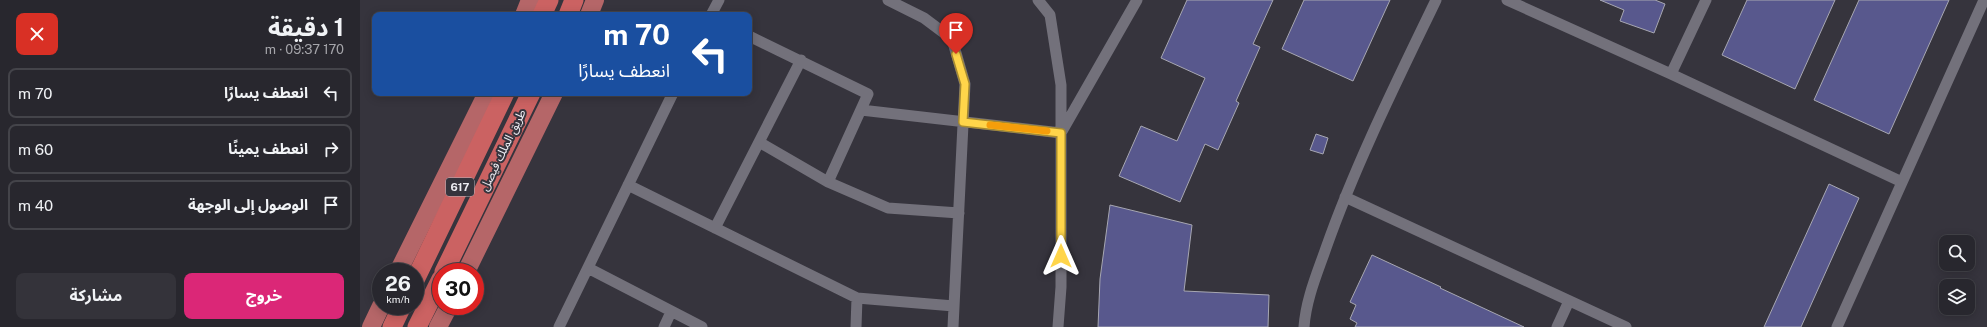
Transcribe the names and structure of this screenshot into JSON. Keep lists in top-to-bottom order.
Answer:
{
  "streets": {
    "highway": ["طريق الملك فيصل", "617"]
  },
  "page": {
    "heading": ["1 دقيقة", "170 m · 09:37"],
    "turn": ["70 m", "انعطف يسارًا"],
    "list": [
      {
        "name": "انعطف يسارًا",
        "value": "70 m"
      },
      {
        "name": "انعطف يمينًا",
        "value": "60 m"
      },
      {
        "name": "الوصول إلى الوجهة",
        "value": "40 m"
      }
    ],
    "speed": "26 km/h",
    "limit": "30",
    "buttons": ["خروج", "مشاركة"]
  }
}
